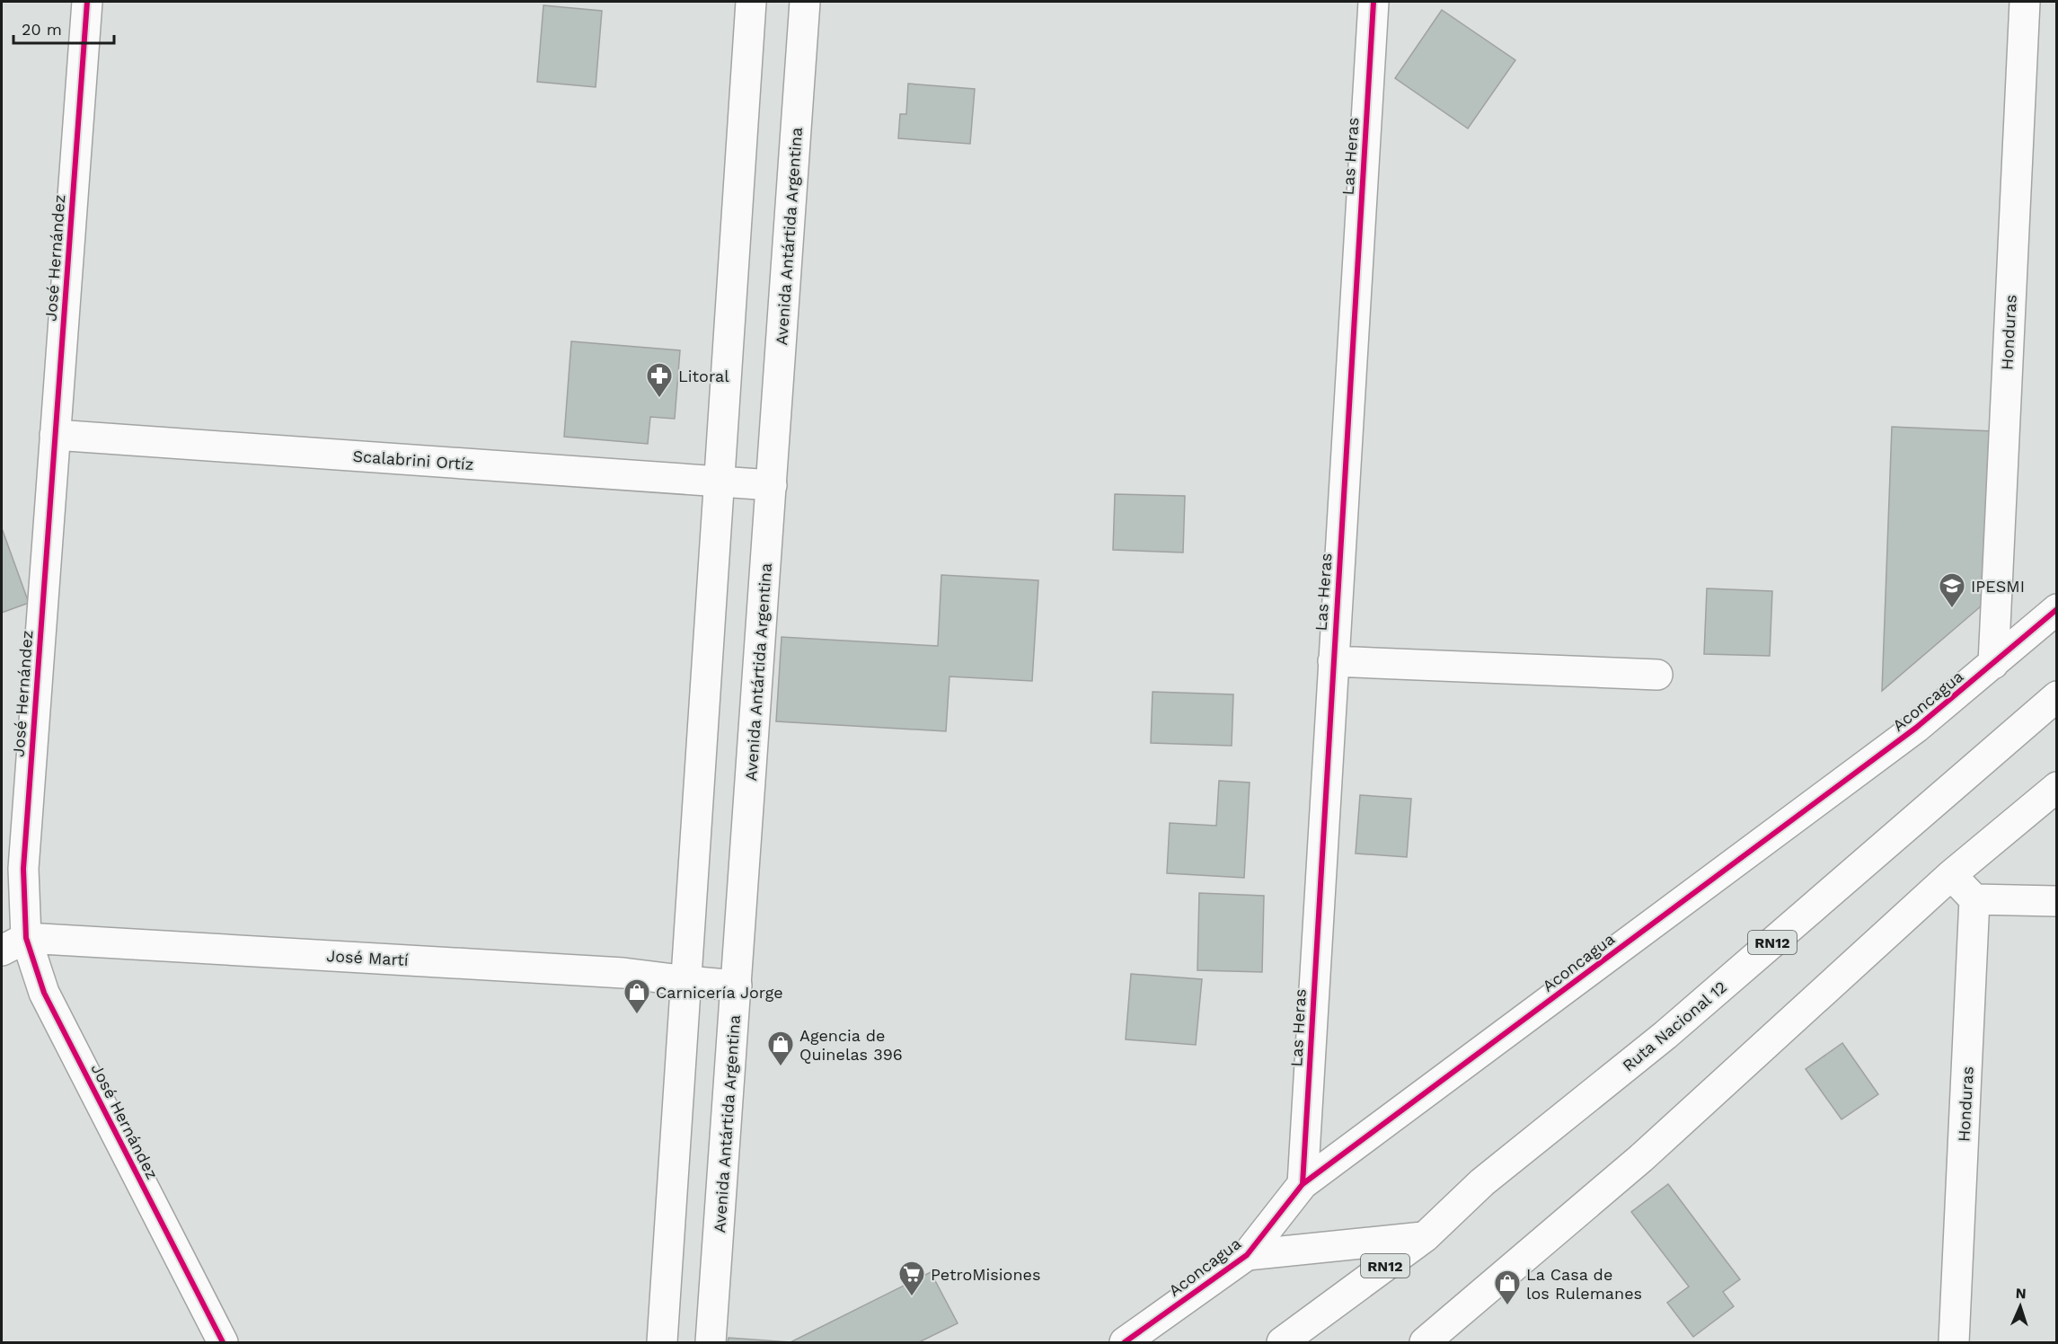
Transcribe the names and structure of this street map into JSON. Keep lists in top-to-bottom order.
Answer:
{
  "streets": {
    "main road": [
      "Las Heras",
      "Avenida Antártida Argentina",
      "José Hernández",
      "Honduras",
      "Scalabrini Ortíz",
      "Aconcagua",
      "RN12",
      "José Martí",
      "Ruta Nacional 12"
    ]
  },
  "crossings": [
    ["Las Heras", "Aconcagua"],
    ["Avenida Antártida Argentina", "Scalabrini Ortíz"],
    ["Avenida Antártida Argentina", "José Martí"],
    ["José Hernández", "Scalabrini Ortíz"],
    ["José Hernández", "José Martí"],
    ["Honduras", "Aconcagua"]
  ],
  "places": {
    "pharmacy": ["Litoral"],
    "school or university": ["IPESMI"],
    "shop": ["Carnicería Jorge", "Agencia de Quinelas 396", "La Casa de los Rulemanes"],
    "supermarket": ["PetroMisiones"]
  },
  "scale_bar": "20 m",
  "north": "top"
}
